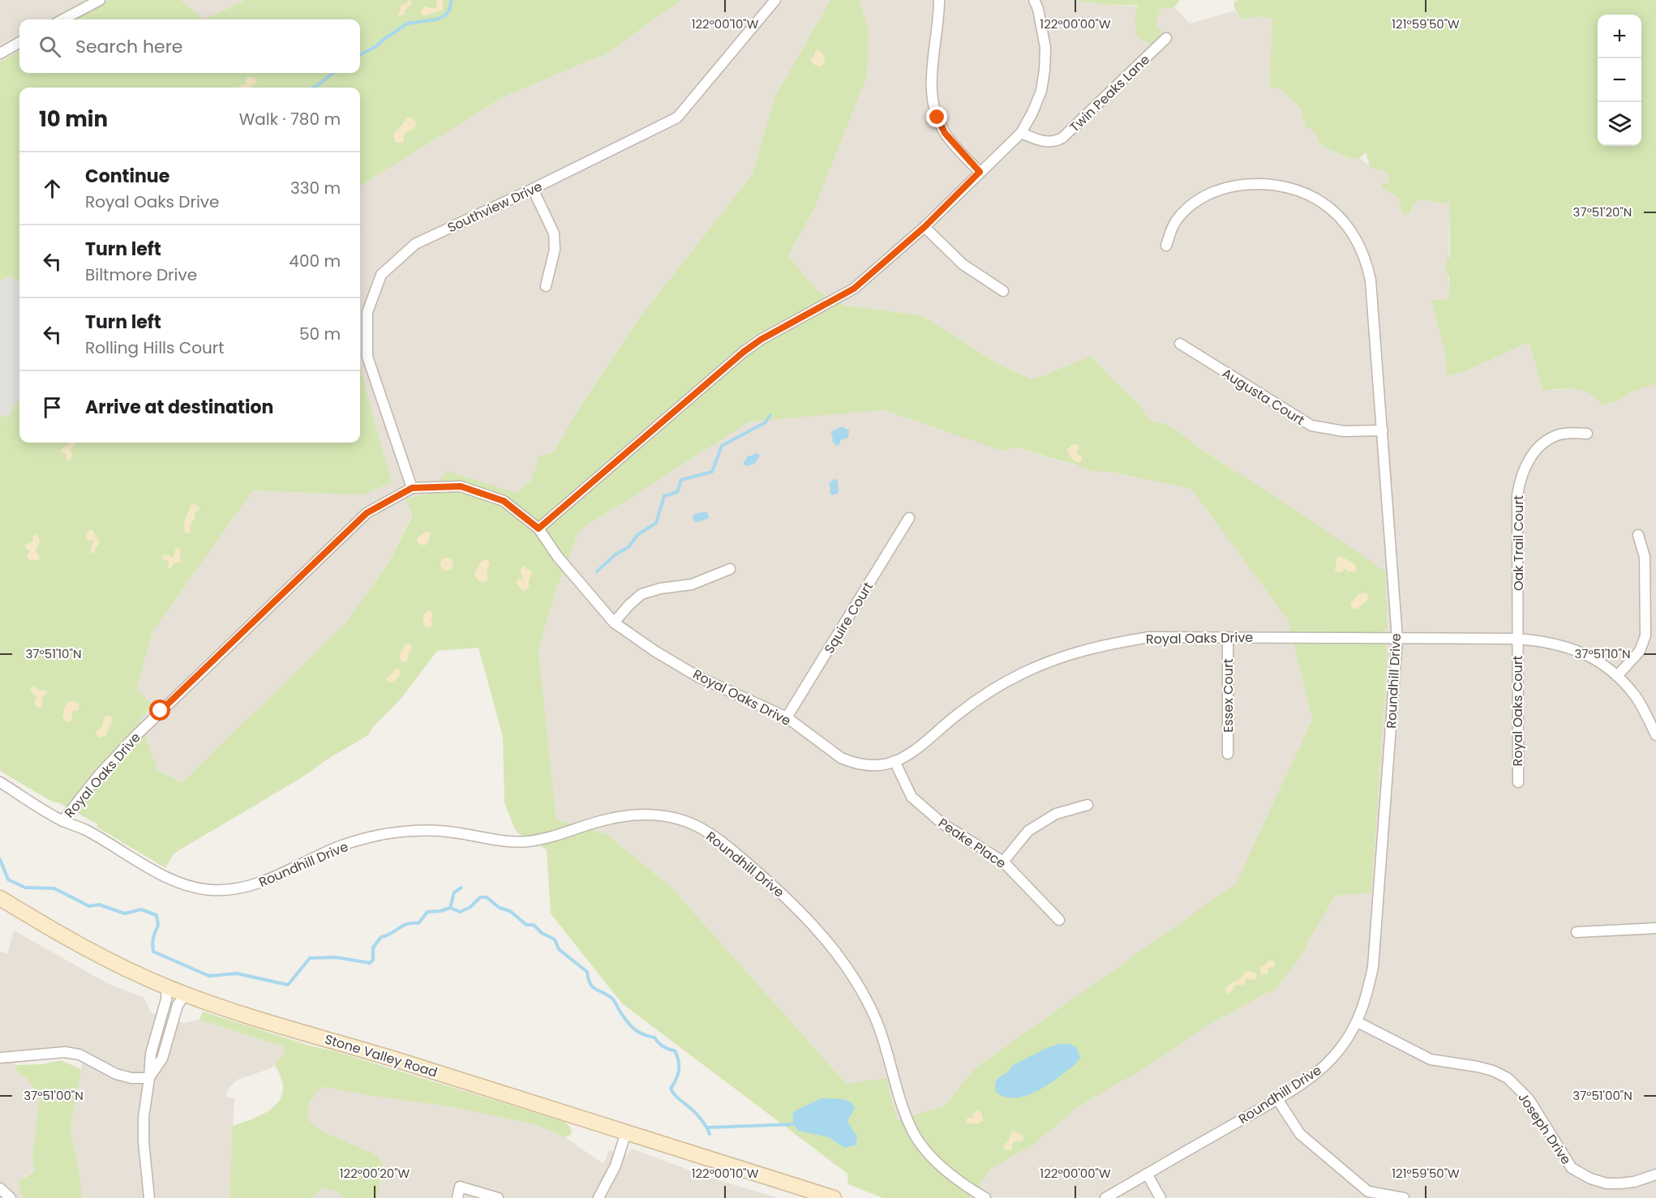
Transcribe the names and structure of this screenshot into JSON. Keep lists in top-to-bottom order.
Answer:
{
  "streets": {
    "street": [
      "Twin Peaks Lane",
      "Southview Drive",
      "Augusta Court",
      "Oak Trail Court",
      "Squire Court",
      "Royal Oaks Drive",
      "Roundhill Drive",
      "Essex Court",
      "Royal Oaks Court",
      "Peake Place",
      "Stone Valley Road",
      "Joseph Drive"
    ]
  },
  "crossings": [
    ["Southview Drive", "Royal Oaks Drive"],
    ["Augusta Court", "Roundhill Drive"],
    ["Oak Trail Court", "Royal Oaks Drive"],
    ["Oak Trail Court", "Royal Oaks Court"],
    ["Squire Court", "Royal Oaks Drive"],
    ["Royal Oaks Drive", "Roundhill Drive"],
    ["Royal Oaks Drive", "Essex Court"],
    ["Royal Oaks Drive", "Royal Oaks Court"],
    ["Royal Oaks Drive", "Peake Place"],
    ["Roundhill Drive", "Joseph Drive"]
  ],
  "page": {
    "map_buttons": ["+", "−"],
    "search": "Search here",
    "heading": ["10 min", "Walk · 780 m"],
    "list": [
      ["Continue", "Royal Oaks Drive", "330 m"],
      ["Turn left", "Biltmore Drive", "400 m"],
      ["Turn left", "Rolling Hills Court", "50 m"],
      "Arrive at destination"
    ]
  },
  "coordinates": [
    "122°00'10\"W",
    "122°00'00\"W",
    "121°59'50\"W",
    "37°51'20\"N",
    "37°51'10\"N",
    "37°51'00\"N",
    "122°00'20\"W"
  ]
}
